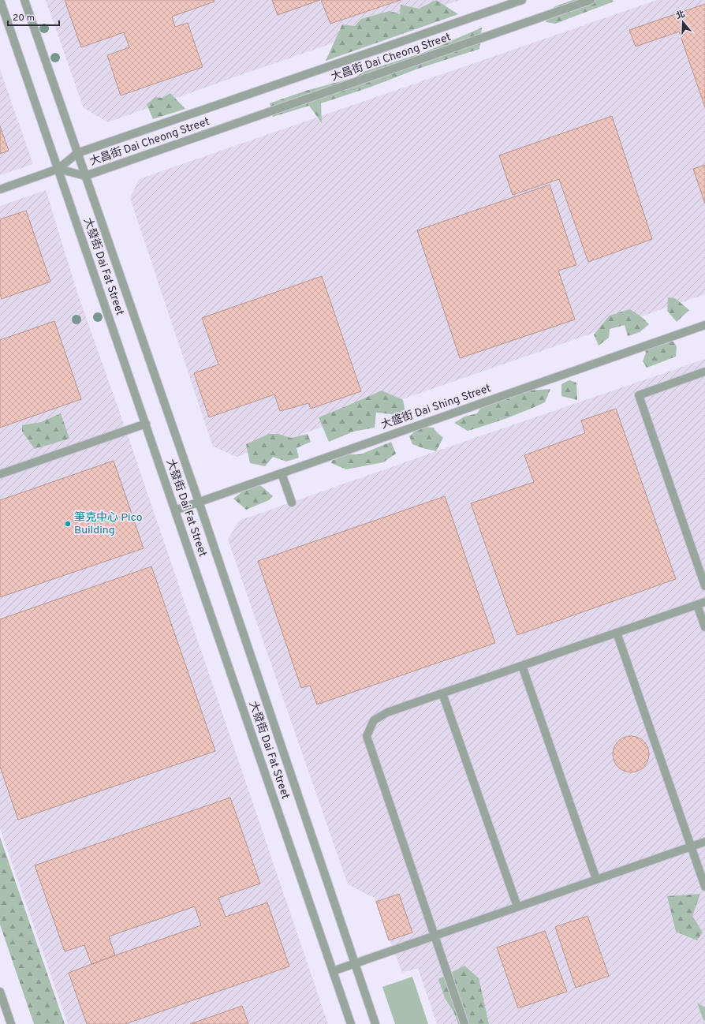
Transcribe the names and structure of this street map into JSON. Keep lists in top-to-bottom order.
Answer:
{
  "streets": {
    "street": ["大昌街 Dai Cheong Street", "大發街 Dai Fat Street", "大盛街 Dai Shing Street"]
  },
  "crossings": [
    ["大昌街 Dai Cheong Street", "大發街 Dai Fat Street"],
    ["大發街 Dai Fat Street", "大盛街 Dai Shing Street"]
  ],
  "places": ["筆克中心 Pico Building"],
  "scale_bar": "20 m",
  "north": "top"
}
